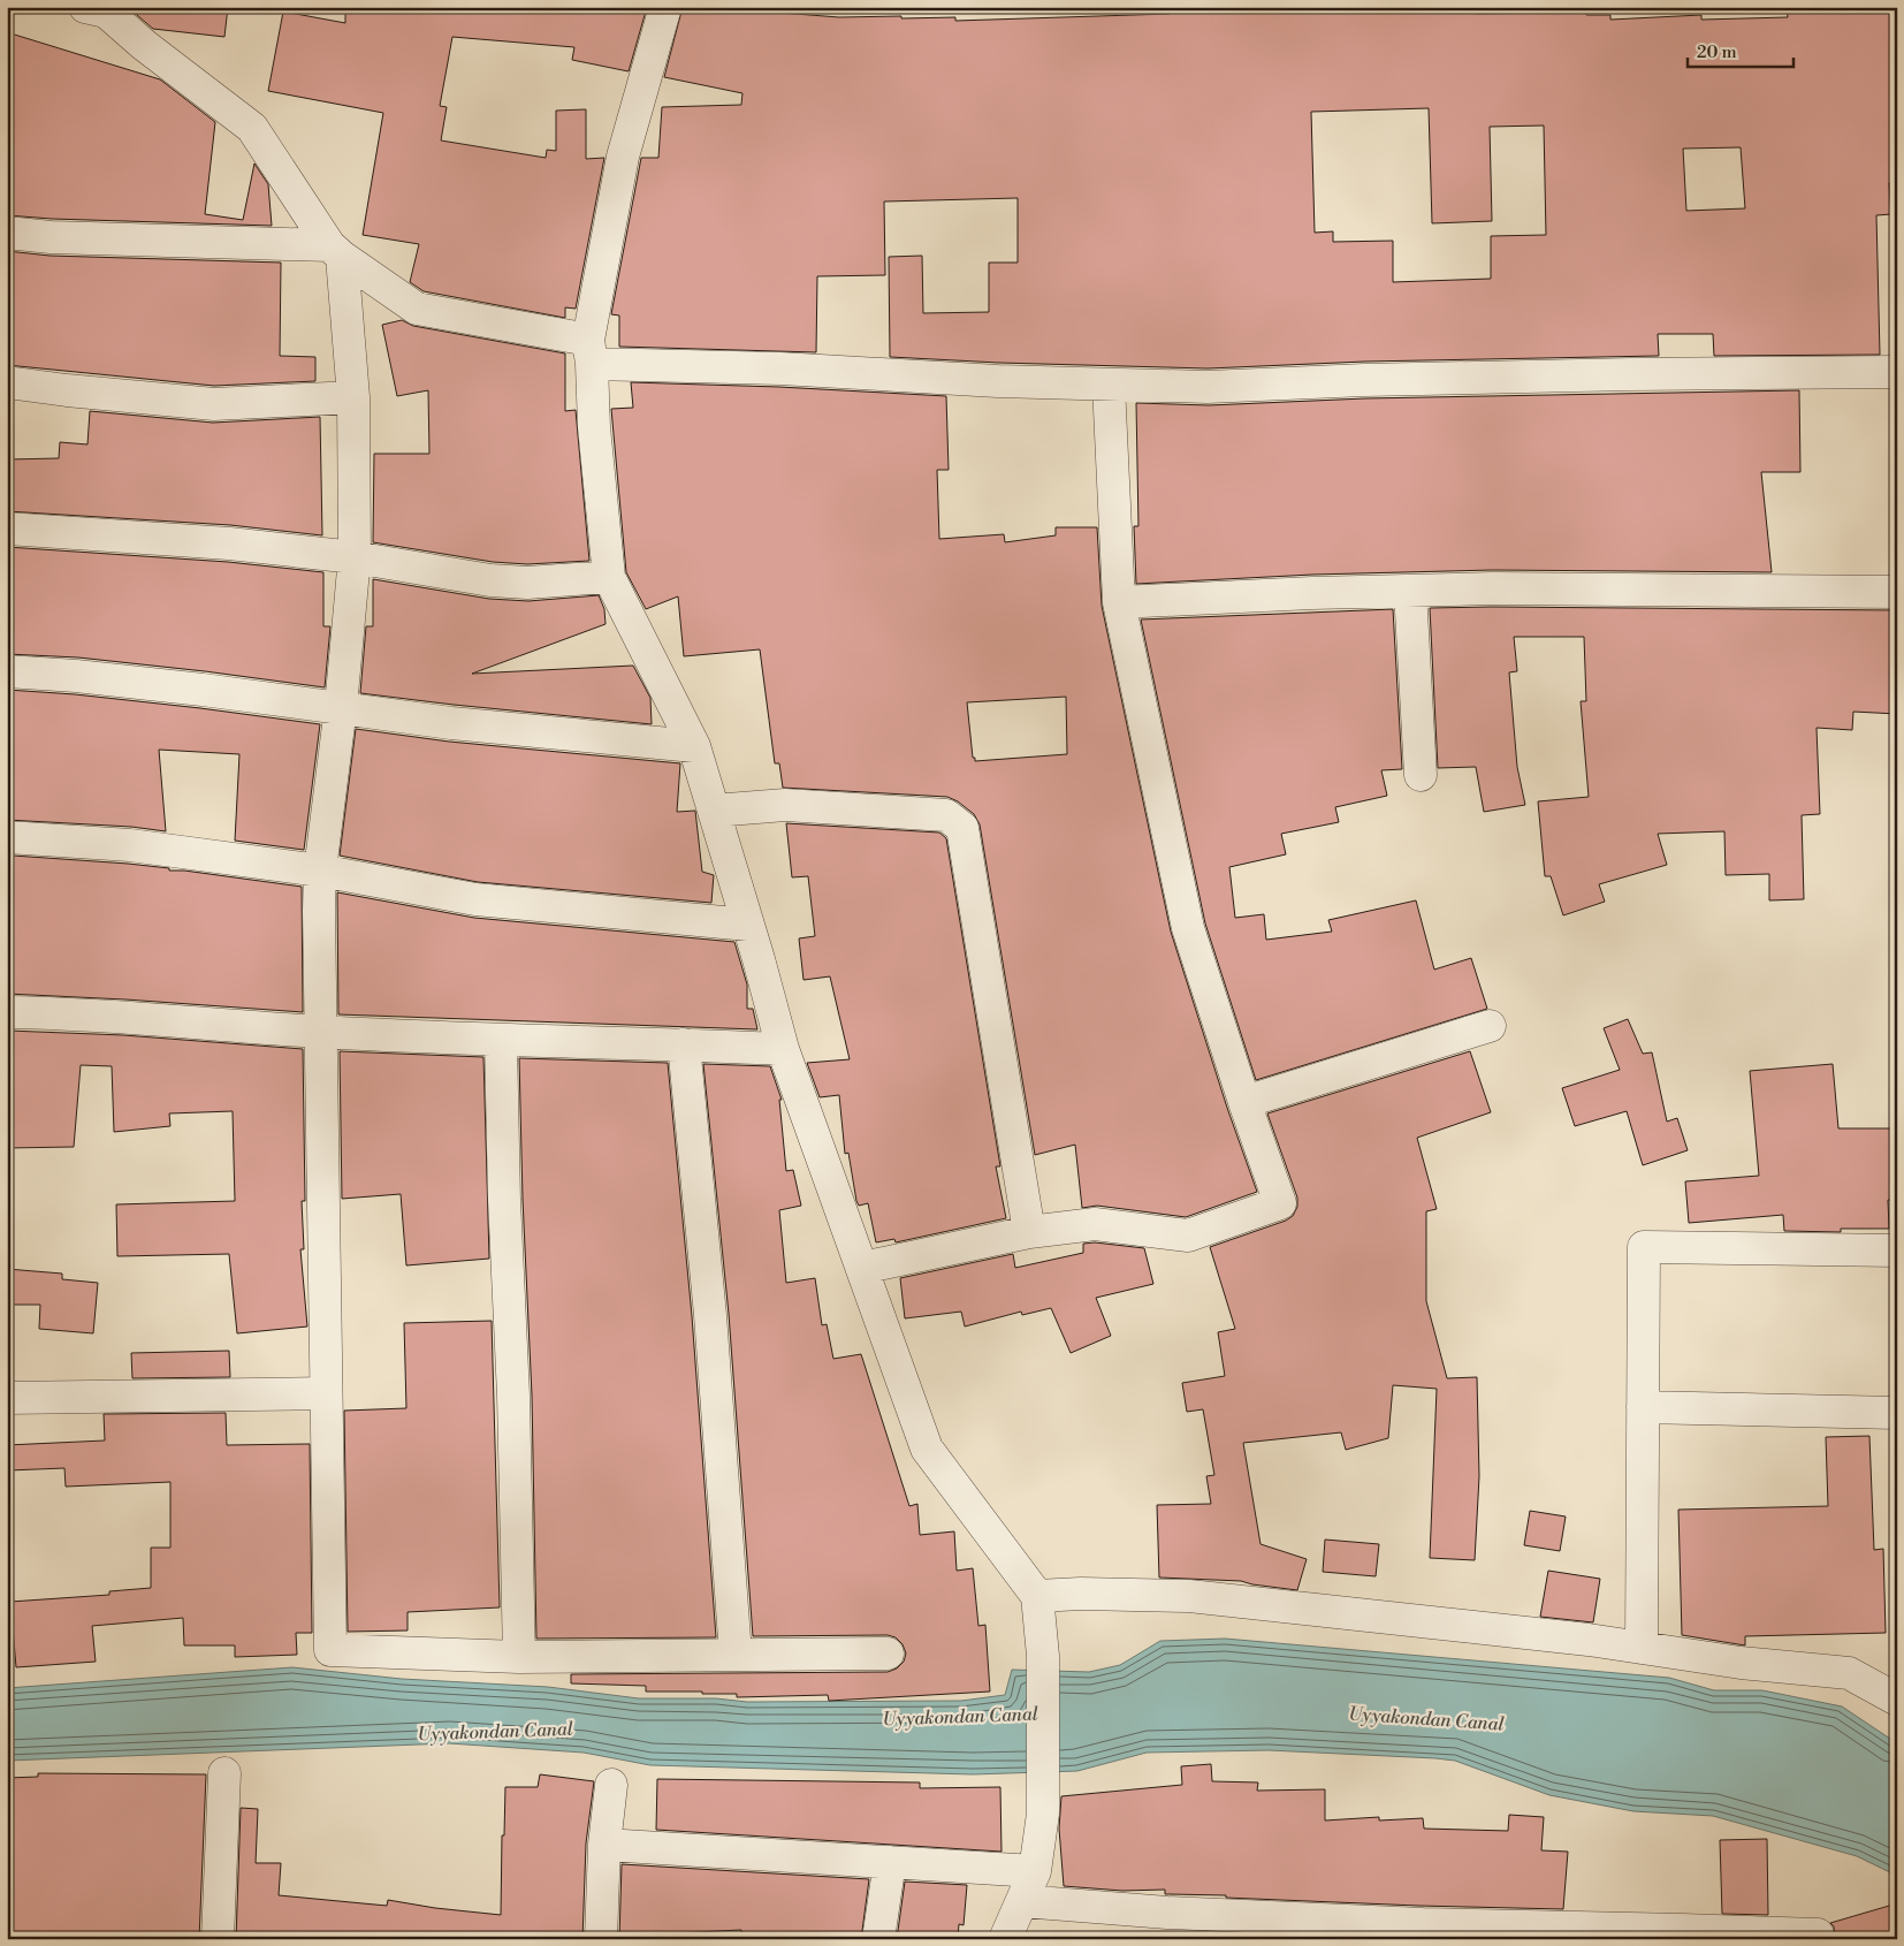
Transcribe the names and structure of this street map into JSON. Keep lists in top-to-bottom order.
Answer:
{
  "water": ["Uyyakondan Canal"],
  "scale_bar": "20 m"
}
